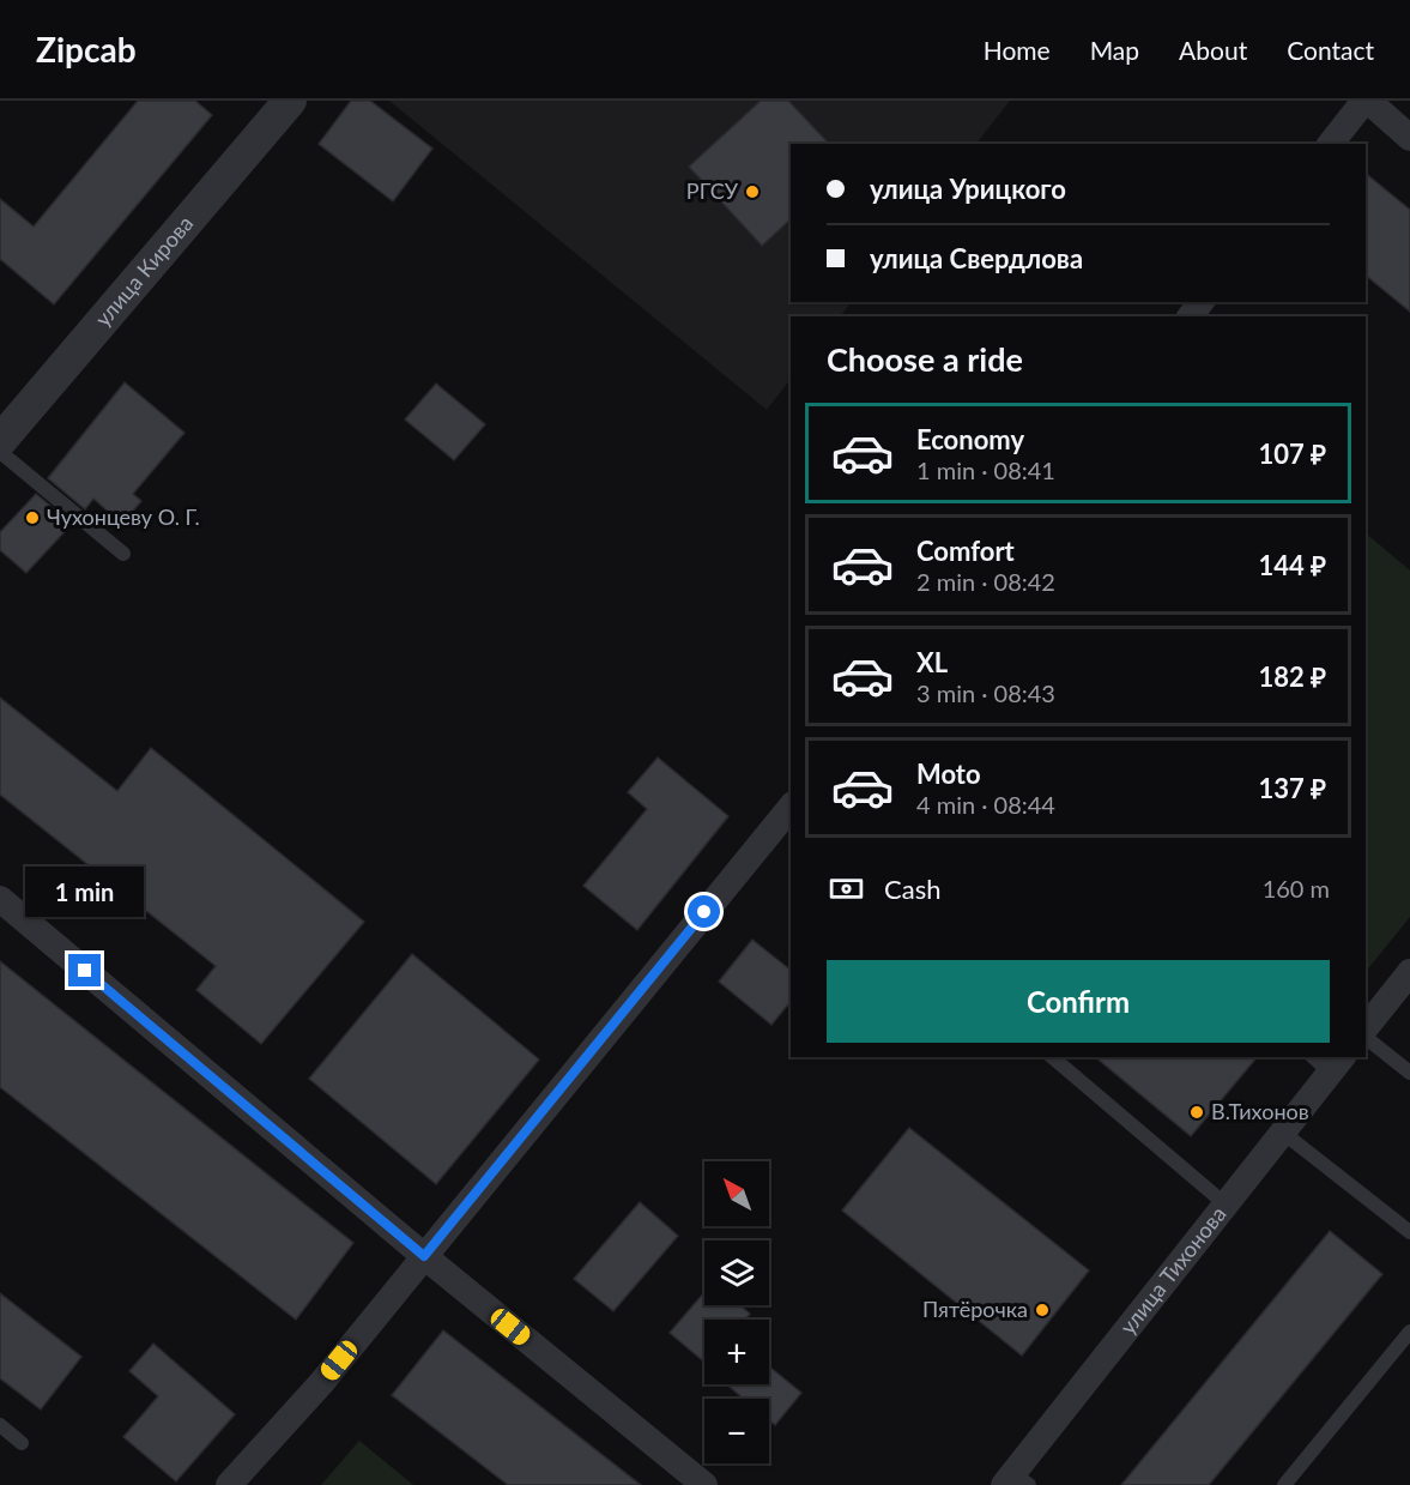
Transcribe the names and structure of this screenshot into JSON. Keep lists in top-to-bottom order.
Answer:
{
  "streets": {
    "street": ["улица Кирова", "улица Тихонова"]
  },
  "places": [
    "РГСУ",
    "Чухонцеву О. Г.",
    "В.Тихонов",
    "Пятёрочка"
  ],
  "north": "top left",
  "page": {
    "header": "Zipcab",
    "nav": [
      "Home",
      "Map",
      "About",
      "Contact"
    ],
    "banner": ["улица Урицкого", "улица Свердлова"],
    "heading": "Choose a ride",
    "list": [
      {
        "name": "Economy",
        "note": "1 min · 08:41",
        "value": "107 ₽"
      },
      {
        "name": "Comfort",
        "note": "2 min · 08:42",
        "value": "144 ₽"
      },
      {
        "name": "XL",
        "note": "3 min · 08:43",
        "value": "182 ₽"
      },
      {
        "name": "Moto",
        "note": "4 min · 08:44",
        "value": "137 ₽"
      }
    ],
    "pay": ["Cash", "160 m"],
    "bubble": "1 min",
    "buttons": "Confirm",
    "map_buttons": ["+", "−"]
  }
}
